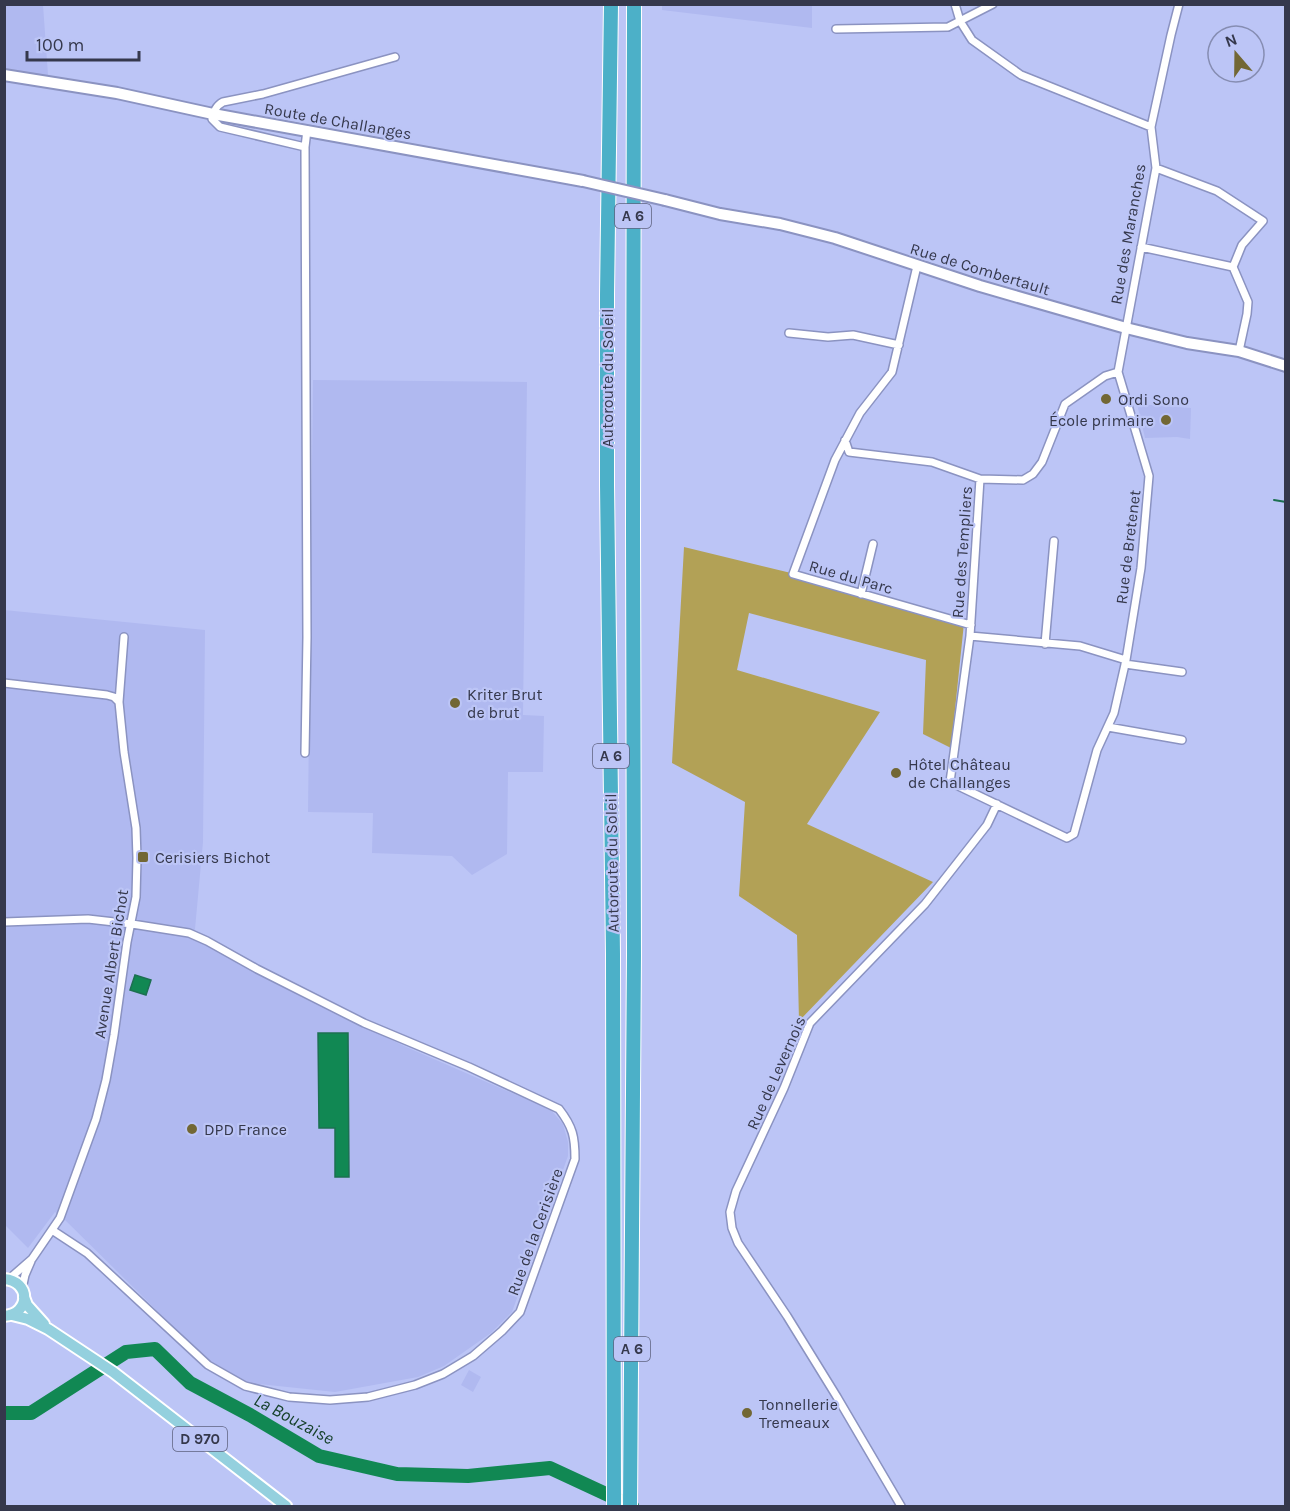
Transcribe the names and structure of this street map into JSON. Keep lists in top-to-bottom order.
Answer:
{
  "streets": {
    "highway": ["A 6", "Autoroute du Soleil"],
    "main road": ["D 970"],
    "street": [
      "Route de Challanges",
      "Rue des Maranches",
      "Rue de Combertault",
      "Rue de Bretenet",
      "Rue des Templiers",
      "Rue du Parc",
      "Avenue Albert Bichot",
      "Rue de Levernois",
      "Rue de la Cerisière"
    ]
  },
  "crossings": [
    ["Route de Challanges", "Rue de Combertault"],
    ["Rue des Maranches", "Rue de Combertault"],
    ["Rue des Maranches", "Rue de Bretenet"],
    ["Rue des Maranches", "Rue des Templiers"],
    ["Rue de Bretenet", "Rue des Templiers"],
    ["Rue de Bretenet", "Rue de Levernois"],
    ["Rue des Templiers", "Rue du Parc"],
    ["Rue des Templiers", "Rue de Levernois"],
    ["Avenue Albert Bichot", "Rue de la Cerisière"]
  ],
  "water": ["La Bouzaise"],
  "places": {
    "other": [
      "Ordi Sono",
      "École primaire",
      "Kriter Brut de brut",
      "Hôtel Château de Challanges",
      "DPD France",
      "Tonnellerie Tremeaux"
    ],
    "transit": ["Cerisiers Bichot"]
  },
  "scale_bar": "100 m",
  "north": "top"
}
